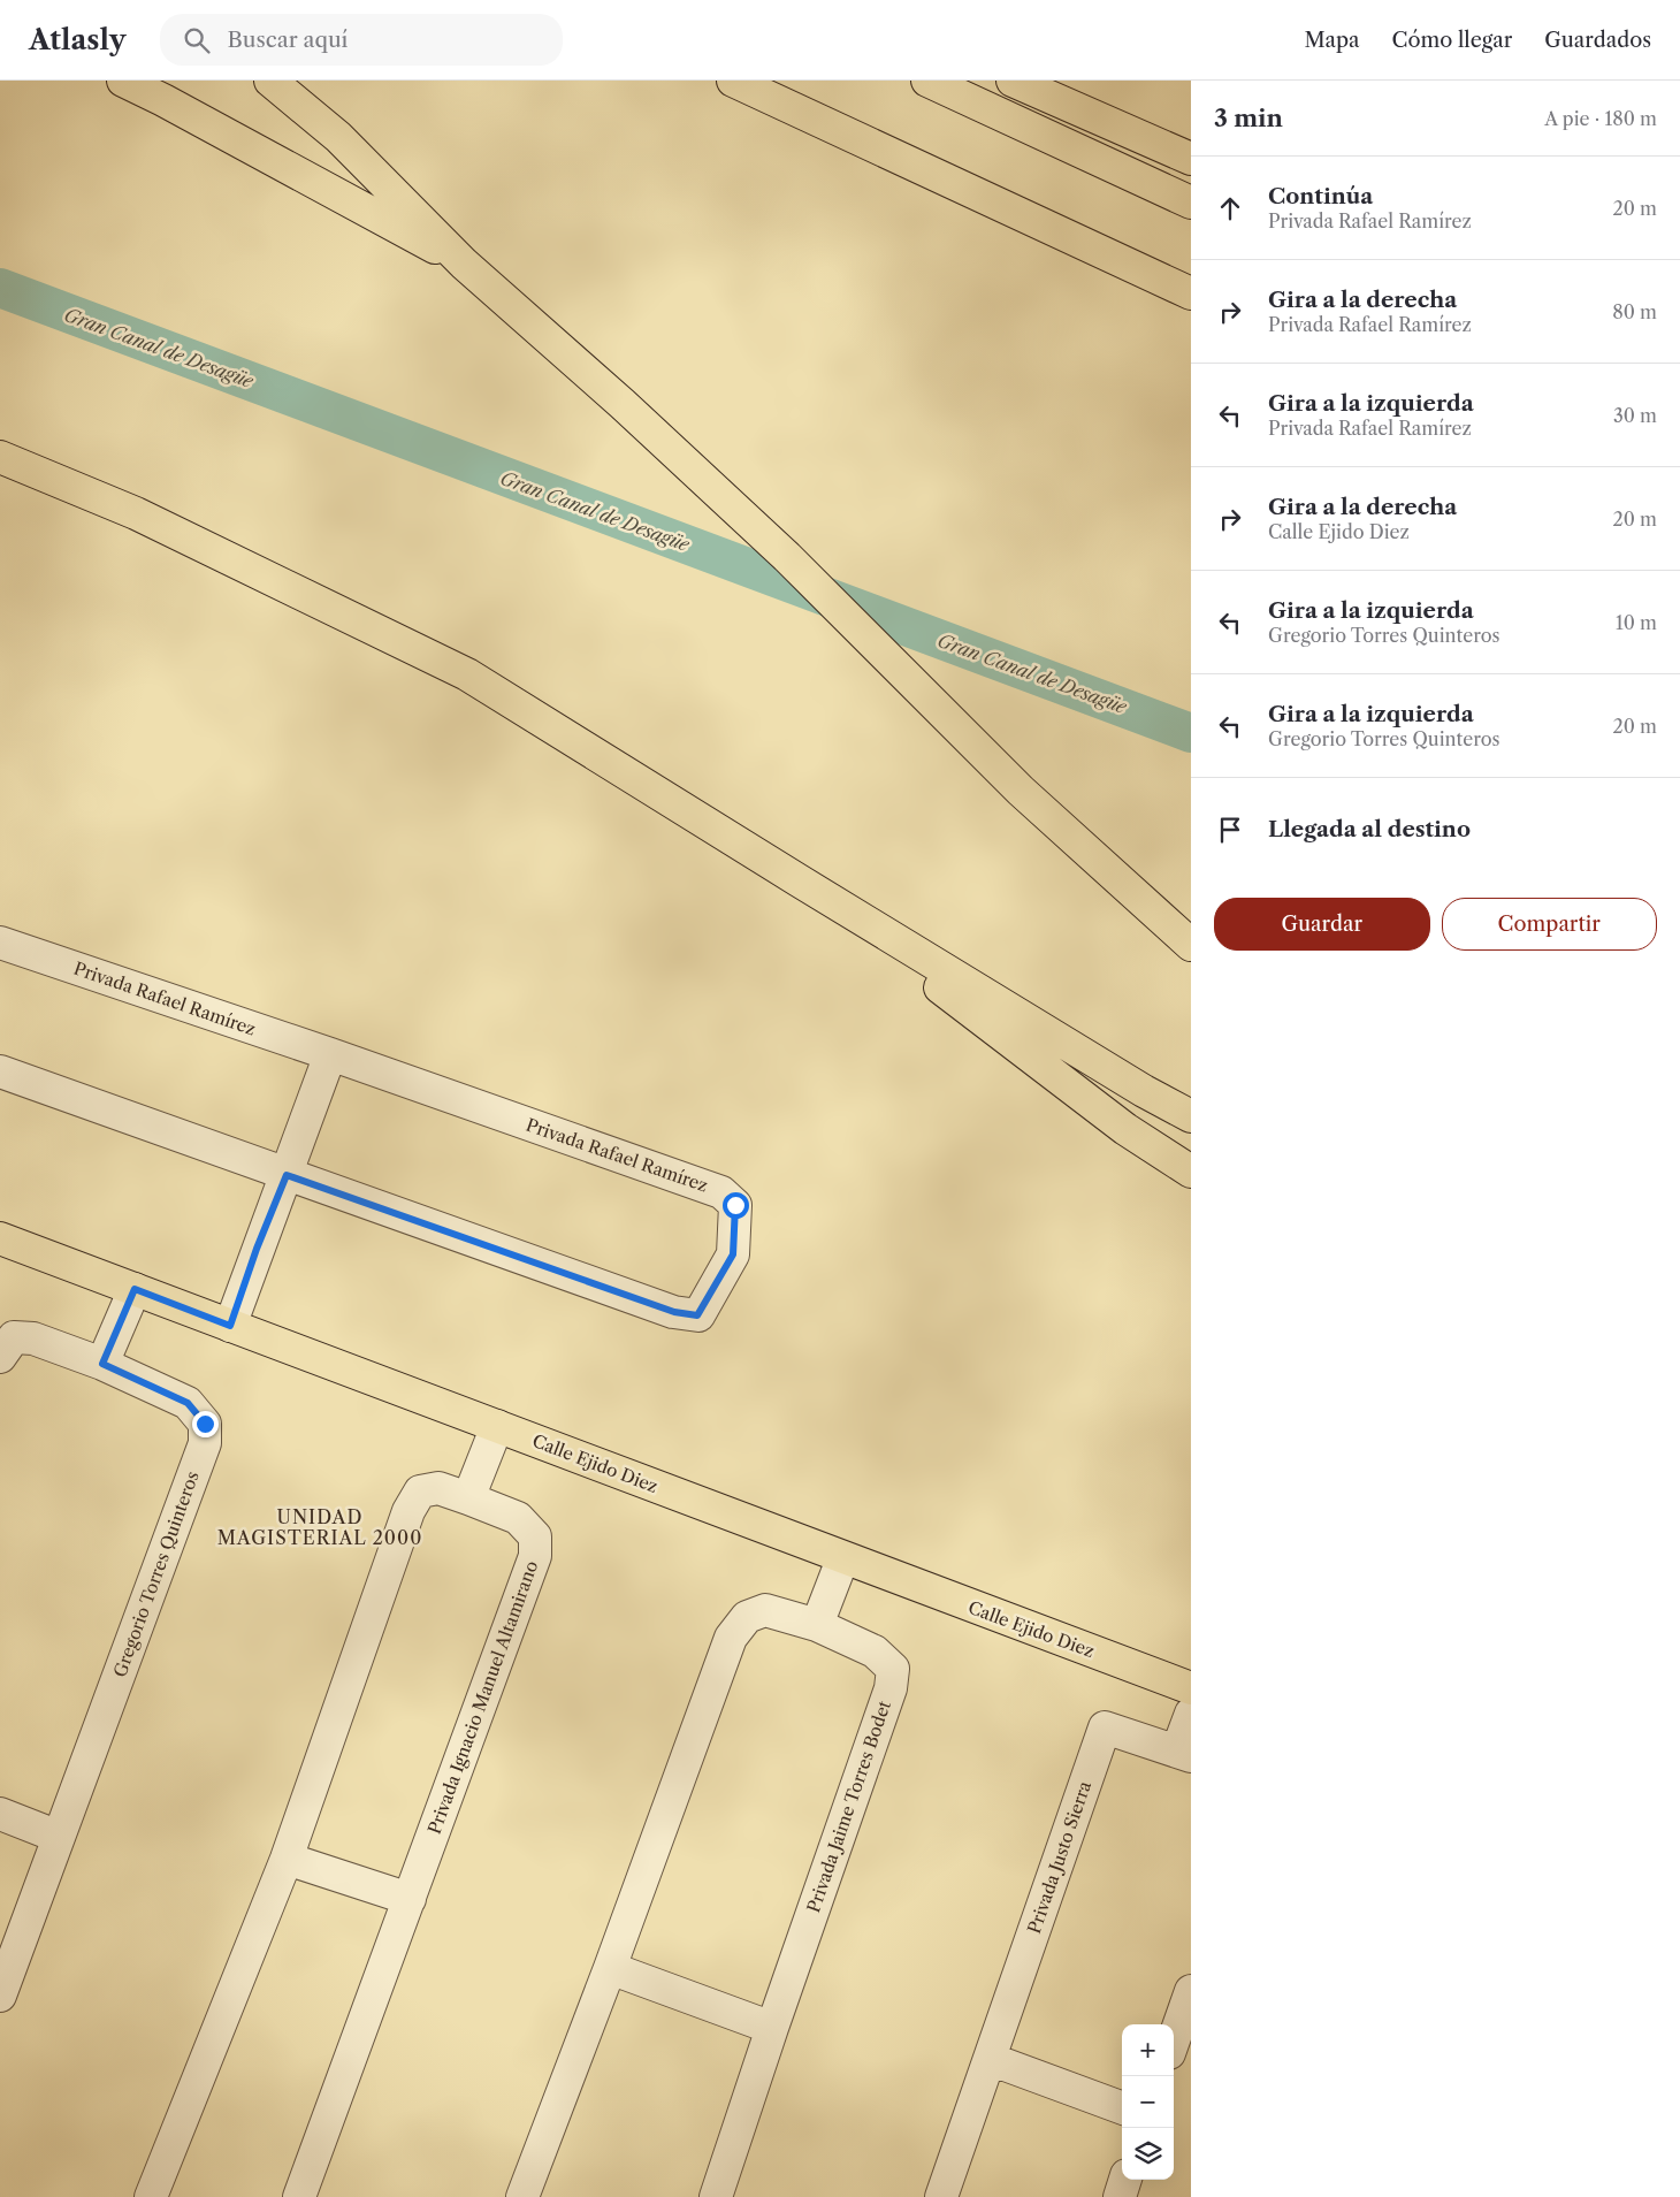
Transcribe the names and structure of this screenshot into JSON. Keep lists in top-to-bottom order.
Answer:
{
  "streets": {
    "main road": ["Calle Ejido Diez"],
    "street": [
      "Privada Rafael Ramírez",
      "Gregorio Torres Quinteros",
      "Privada Ignacio Manuel Altamirano",
      "Privada Jaime Torres Bodet",
      "Privada Justo Sierra"
    ]
  },
  "districts": ["UNIDAD MAGISTERIAL 2000"],
  "water": ["Gran Canal de Desagüe"],
  "page": {
    "header": "Atlasly",
    "search": "Buscar aquí",
    "nav": ["Mapa", "Cómo llegar", "Guardados"],
    "heading": ["3 min", "A pie · 180 m"],
    "list": [
      ["Continúa", "Privada Rafael Ramírez", "20 m"],
      ["Gira a la derecha", "Privada Rafael Ramírez", "80 m"],
      ["Gira a la izquierda", "Privada Rafael Ramírez", "30 m"],
      ["Gira a la derecha", "Calle Ejido Diez", "20 m"],
      ["Gira a la izquierda", "Gregorio Torres Quinteros", "10 m"],
      ["Gira a la izquierda", "Gregorio Torres Quinteros", "20 m"],
      "Llegada al destino"
    ],
    "buttons": ["Guardar", "Compartir"],
    "map_buttons": ["+", "−"]
  }
}
